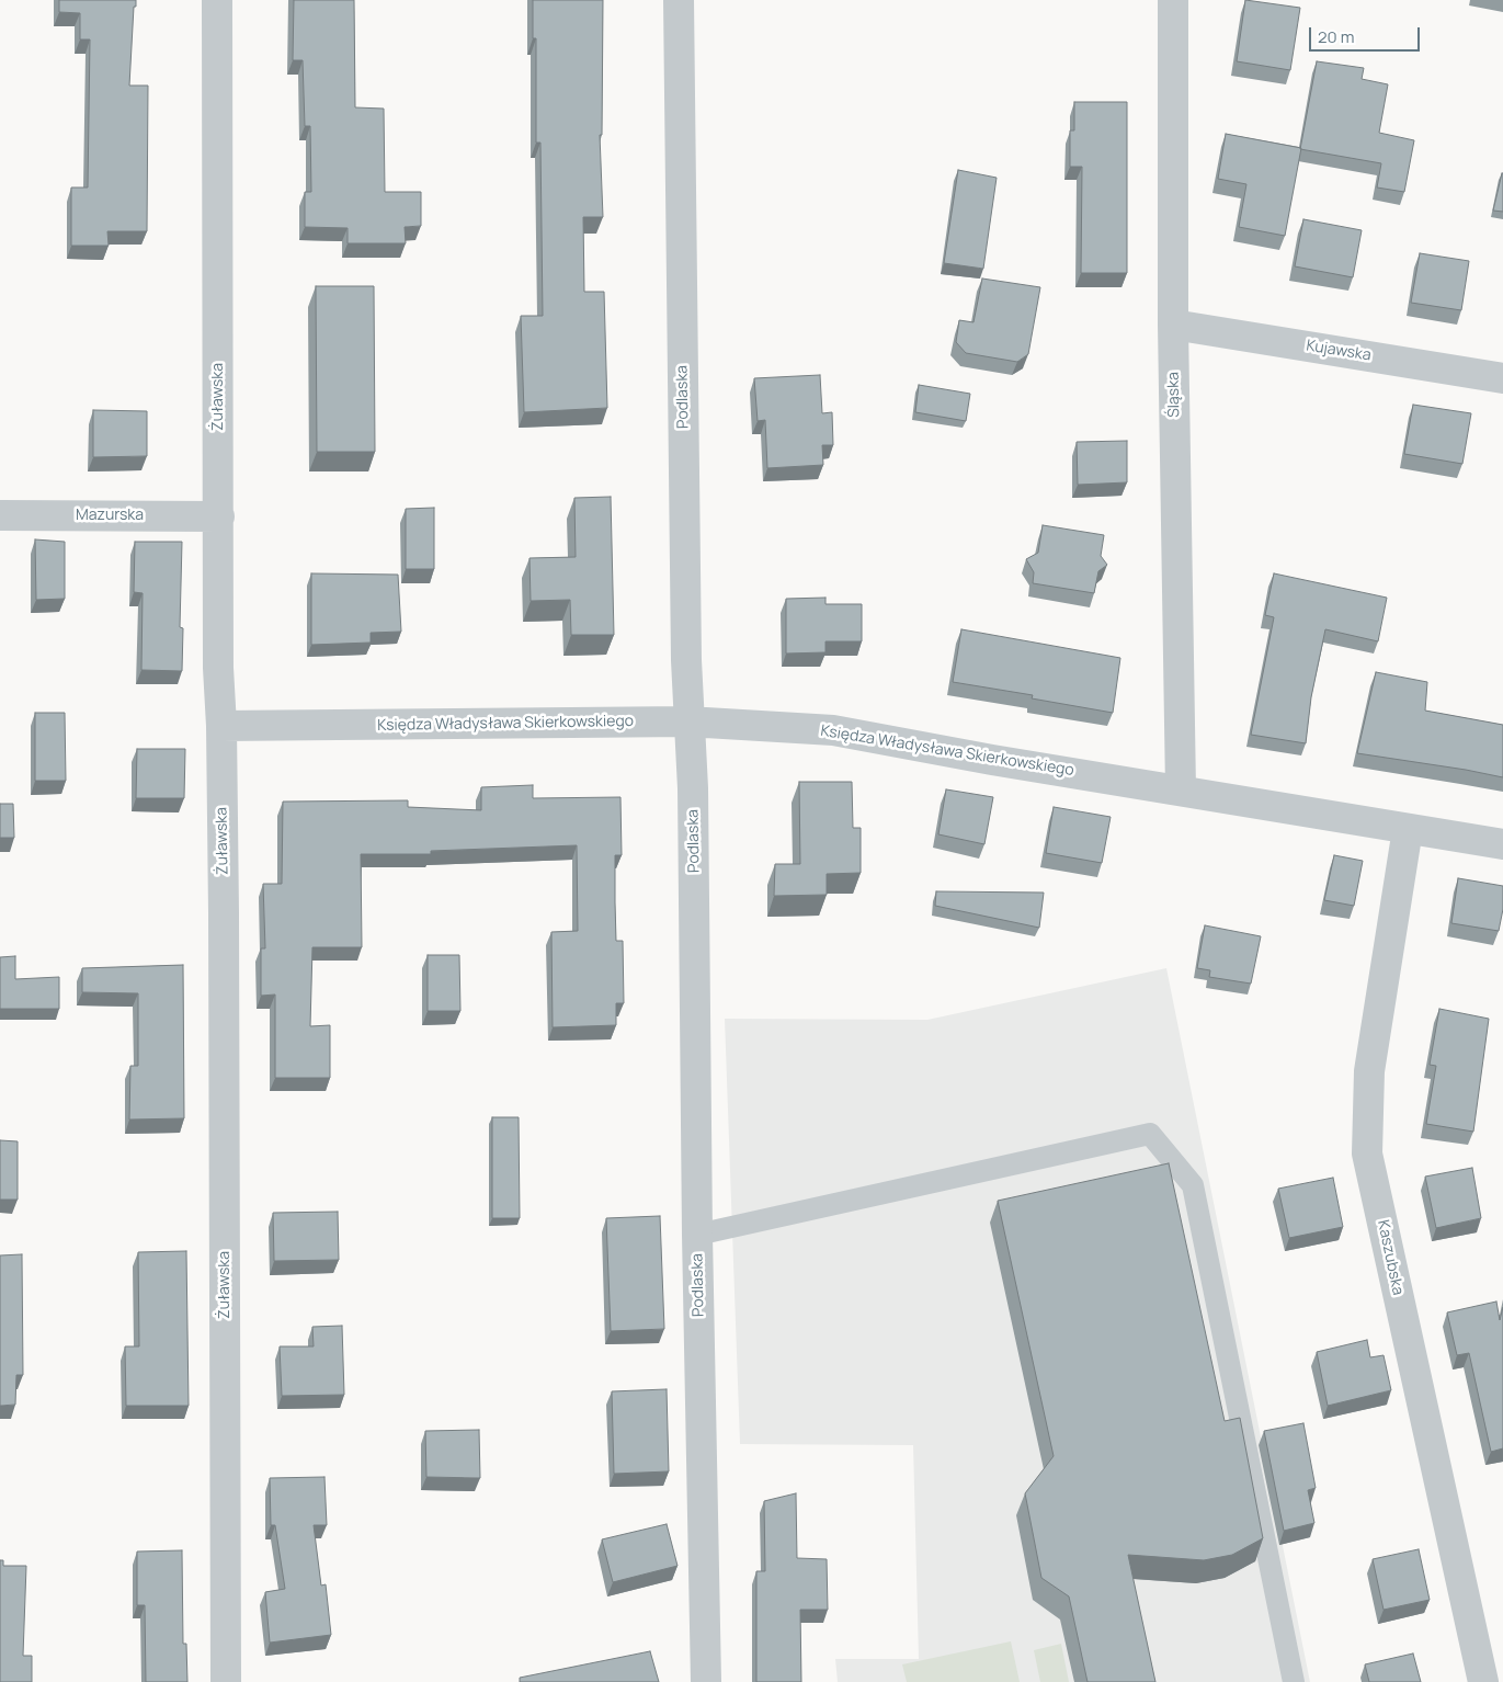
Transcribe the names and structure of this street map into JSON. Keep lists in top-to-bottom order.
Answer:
{
  "streets": {
    "street": [
      "Kujawska",
      "Śląska",
      "Żuławska",
      "Podlaska",
      "Mazurska",
      "Księdza Władysława Skierkowskiego",
      "Kaszubska"
    ]
  },
  "crossings": [
    ["Kujawska", "Śląska"],
    ["Śląska", "Księdza Władysława Skierkowskiego"],
    ["Żuławska", "Mazurska"],
    ["Żuławska", "Księdza Władysława Skierkowskiego"],
    ["Podlaska", "Księdza Władysława Skierkowskiego"],
    ["Księdza Władysława Skierkowskiego", "Kaszubska"]
  ],
  "scale_bar": "20 m"
}
